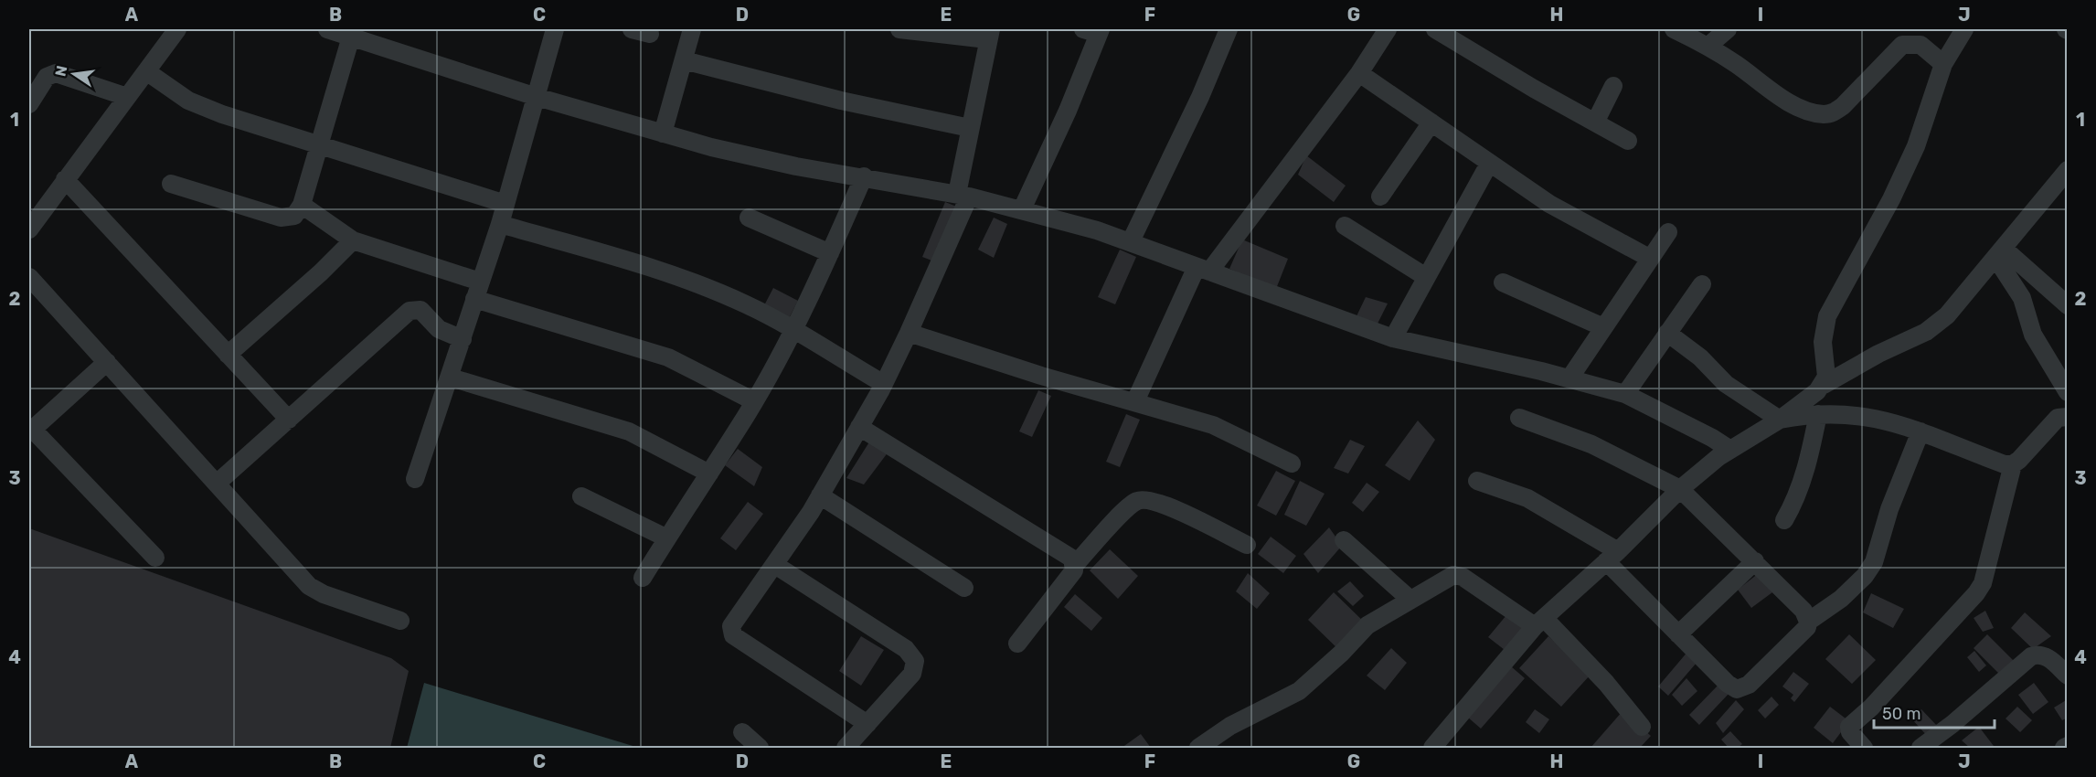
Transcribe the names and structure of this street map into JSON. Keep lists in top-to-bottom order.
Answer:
{
  "scale_bar": "50 m",
  "north": "left",
  "grid": {
    "columns": [
      "A",
      "B",
      "C",
      "D",
      "E",
      "F",
      "G",
      "H",
      "I",
      "J"
    ],
    "rows": [
      "1",
      "2",
      "3",
      "4"
    ]
  }
}
